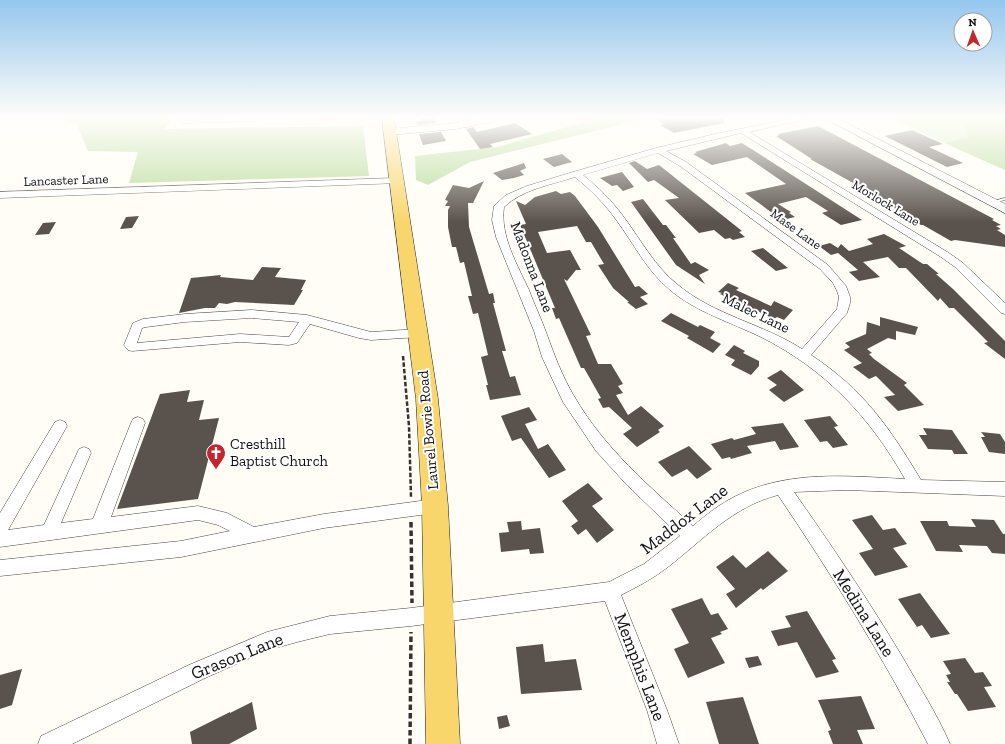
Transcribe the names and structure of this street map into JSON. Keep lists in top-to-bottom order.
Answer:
{
  "streets": {
    "main road": ["Laurel Bowie Road"],
    "street": [
      "Lancaster Lane",
      "Morlock Lane",
      "Mase Lane",
      "Madonna Lane",
      "Malec Lane",
      "Maddox Lane",
      "Medina Lane",
      "Grason Lane",
      "Memphis Lane"
    ]
  },
  "crossings": [
    ["Lancaster Lane", "Laurel Bowie Road"],
    ["Mase Lane", "Malec Lane"],
    ["Madonna Lane", "Malec Lane"],
    ["Madonna Lane", "Maddox Lane"],
    ["Malec Lane", "Maddox Lane"],
    ["Laurel Bowie Road", "Maddox Lane"],
    ["Laurel Bowie Road", "Grason Lane"],
    ["Maddox Lane", "Medina Lane"],
    ["Maddox Lane", "Grason Lane"],
    ["Maddox Lane", "Memphis Lane"]
  ],
  "places": {
    "church": ["Cresthill Baptist Church"]
  },
  "north": "top"
}
